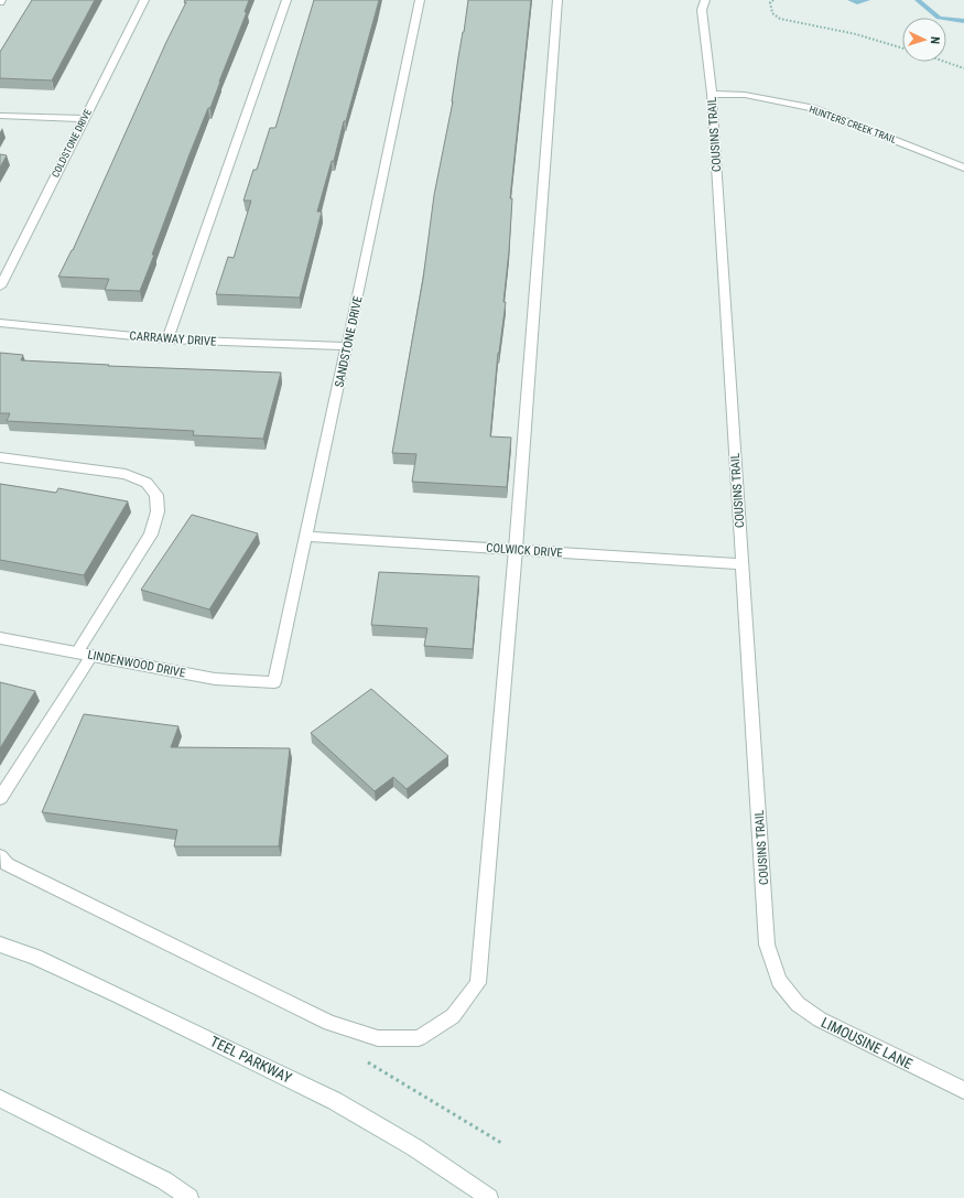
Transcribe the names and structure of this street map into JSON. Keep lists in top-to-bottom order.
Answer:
{
  "streets": {
    "street": [
      "HUNTERS CREEK TRAIL",
      "COUSINS TRAIL",
      "COLDSTONE DRIVE",
      "CARRAWAY DRIVE",
      "SANDSTONE DRIVE",
      "COLWICK DRIVE",
      "LINDENWOOD DRIVE",
      "LIMOUSINE LANE",
      "TEEL PARKWAY"
    ]
  },
  "crossings": [
    ["HUNTERS CREEK TRAIL", "COUSINS TRAIL"],
    ["COUSINS TRAIL", "COLWICK DRIVE"],
    ["COUSINS TRAIL", "LIMOUSINE LANE"],
    ["CARRAWAY DRIVE", "SANDSTONE DRIVE"],
    ["SANDSTONE DRIVE", "COLWICK DRIVE"],
    ["SANDSTONE DRIVE", "LINDENWOOD DRIVE"]
  ],
  "north": "right"
}
